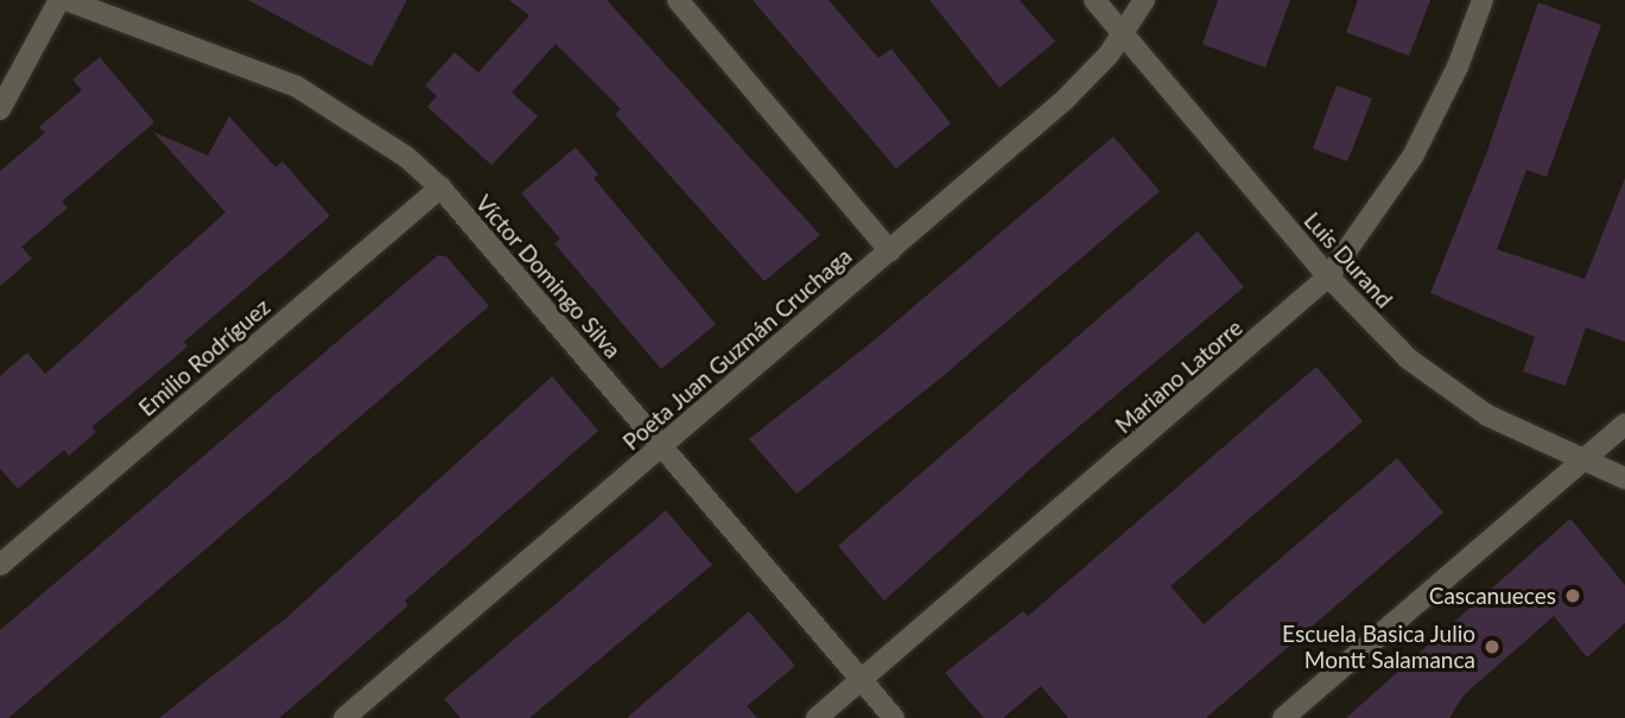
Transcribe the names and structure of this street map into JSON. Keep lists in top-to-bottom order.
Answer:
{
  "streets": {
    "street": [
      "Luis Durand",
      "Víctor Domingo Silva",
      "Poeta Juan Guzmán Cruchaga",
      "Emilio Rodríguez",
      "Mariano Latorre"
    ]
  },
  "crossings": [
    ["Luis Durand", "Poeta Juan Guzmán Cruchaga"],
    ["Luis Durand", "Mariano Latorre"],
    ["Víctor Domingo Silva", "Poeta Juan Guzmán Cruchaga"],
    ["Víctor Domingo Silva", "Emilio Rodríguez"],
    ["Víctor Domingo Silva", "Mariano Latorre"]
  ],
  "places": ["Cascanueces", "Escuela Basica Julio Montt Salamanca"]
}
